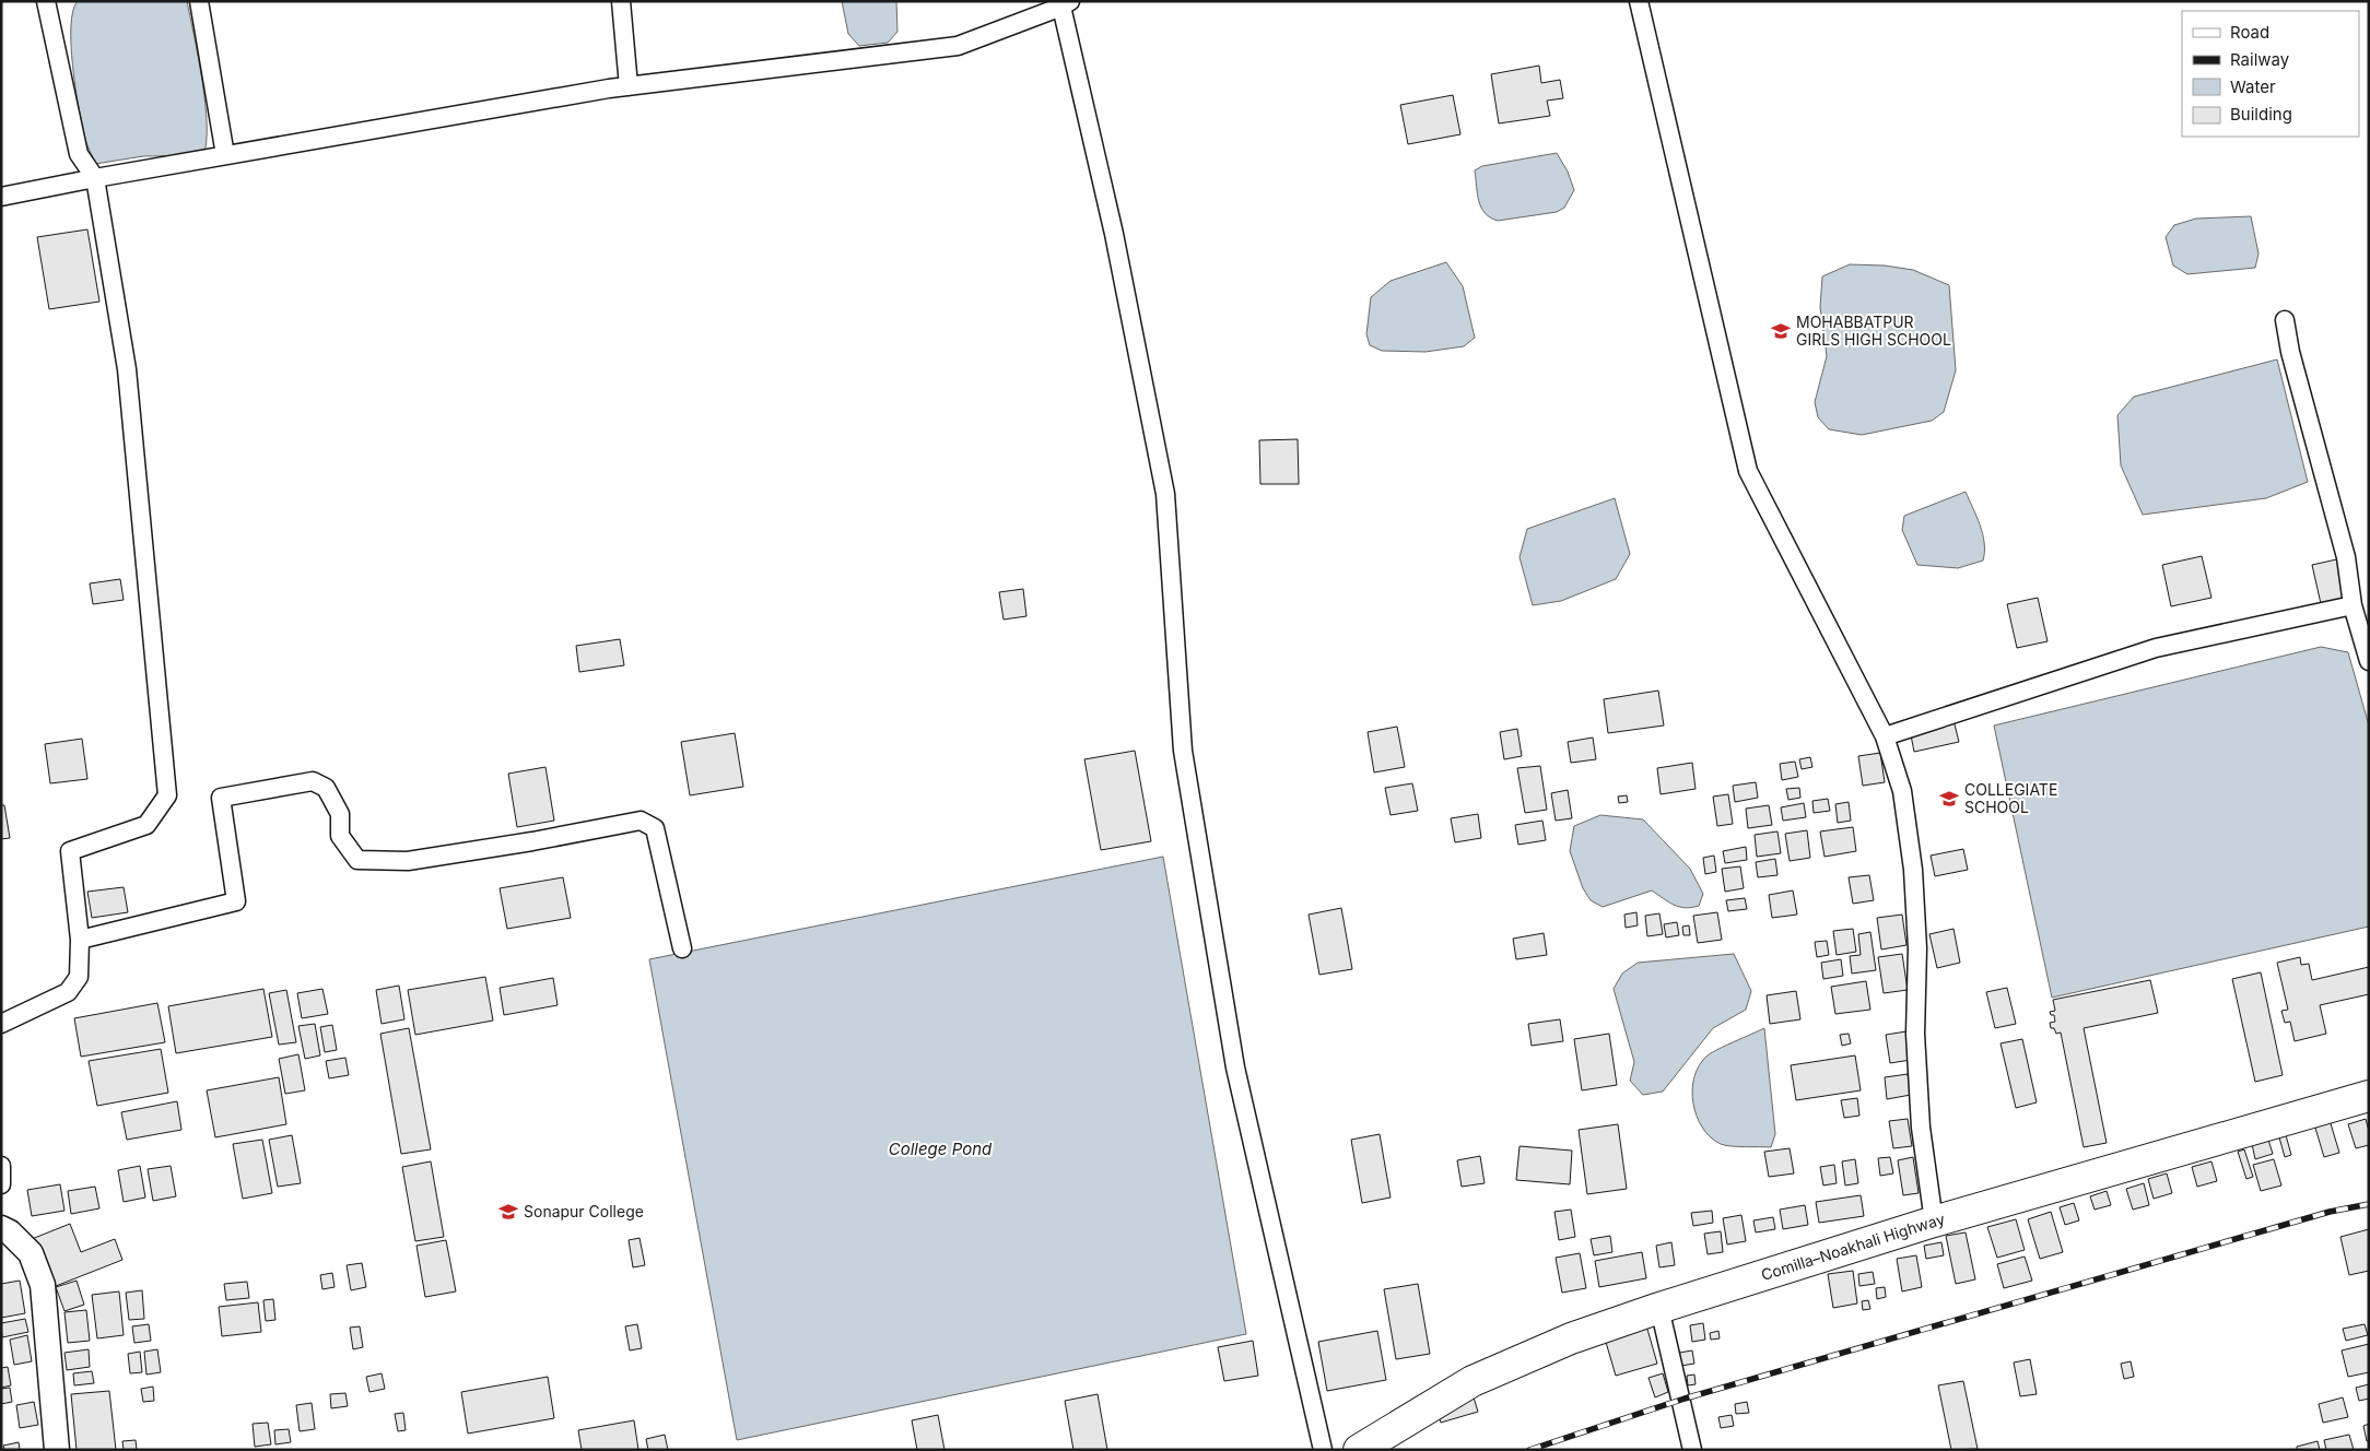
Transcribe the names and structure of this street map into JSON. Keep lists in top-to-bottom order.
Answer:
{
  "streets": {
    "highway": ["Comilla–Noakhali Highway"]
  },
  "water": ["College Pond"],
  "places": {
    "school or university": ["MOHABBATPUR GIRLS HIGH SCHOOL", "COLLEGIATE SCHOOL", "Sonapur College"]
  },
  "legend": [
    "Road",
    "Railway",
    "Water",
    "Building"
  ]
}
